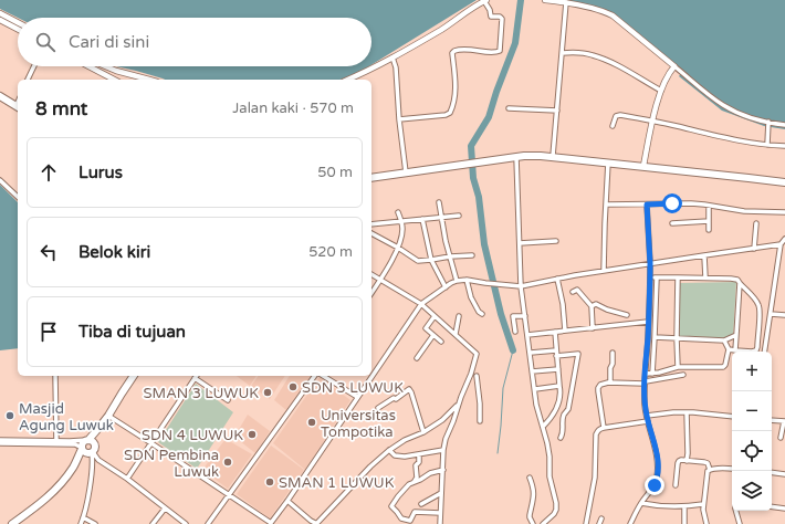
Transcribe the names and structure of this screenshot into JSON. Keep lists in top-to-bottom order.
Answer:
{
  "places": [
    "SDN 3 LUWUK",
    "SMAN 3 LUWUK",
    "Masjid Agung Luwuk",
    "Universitas Tompotika",
    "SDN 4 LUWUK",
    "SDN Pembina Luwuk",
    "SMAN 1 LUWUK"
  ],
  "page": {
    "search": "Cari di sini",
    "heading": ["8 mnt", "Jalan kaki · 570 m"],
    "list": [
      ["Lurus", "50 m"],
      ["Belok kiri", "520 m"],
      "Tiba di tujuan"
    ],
    "map_buttons": ["+", "−"]
  }
}
